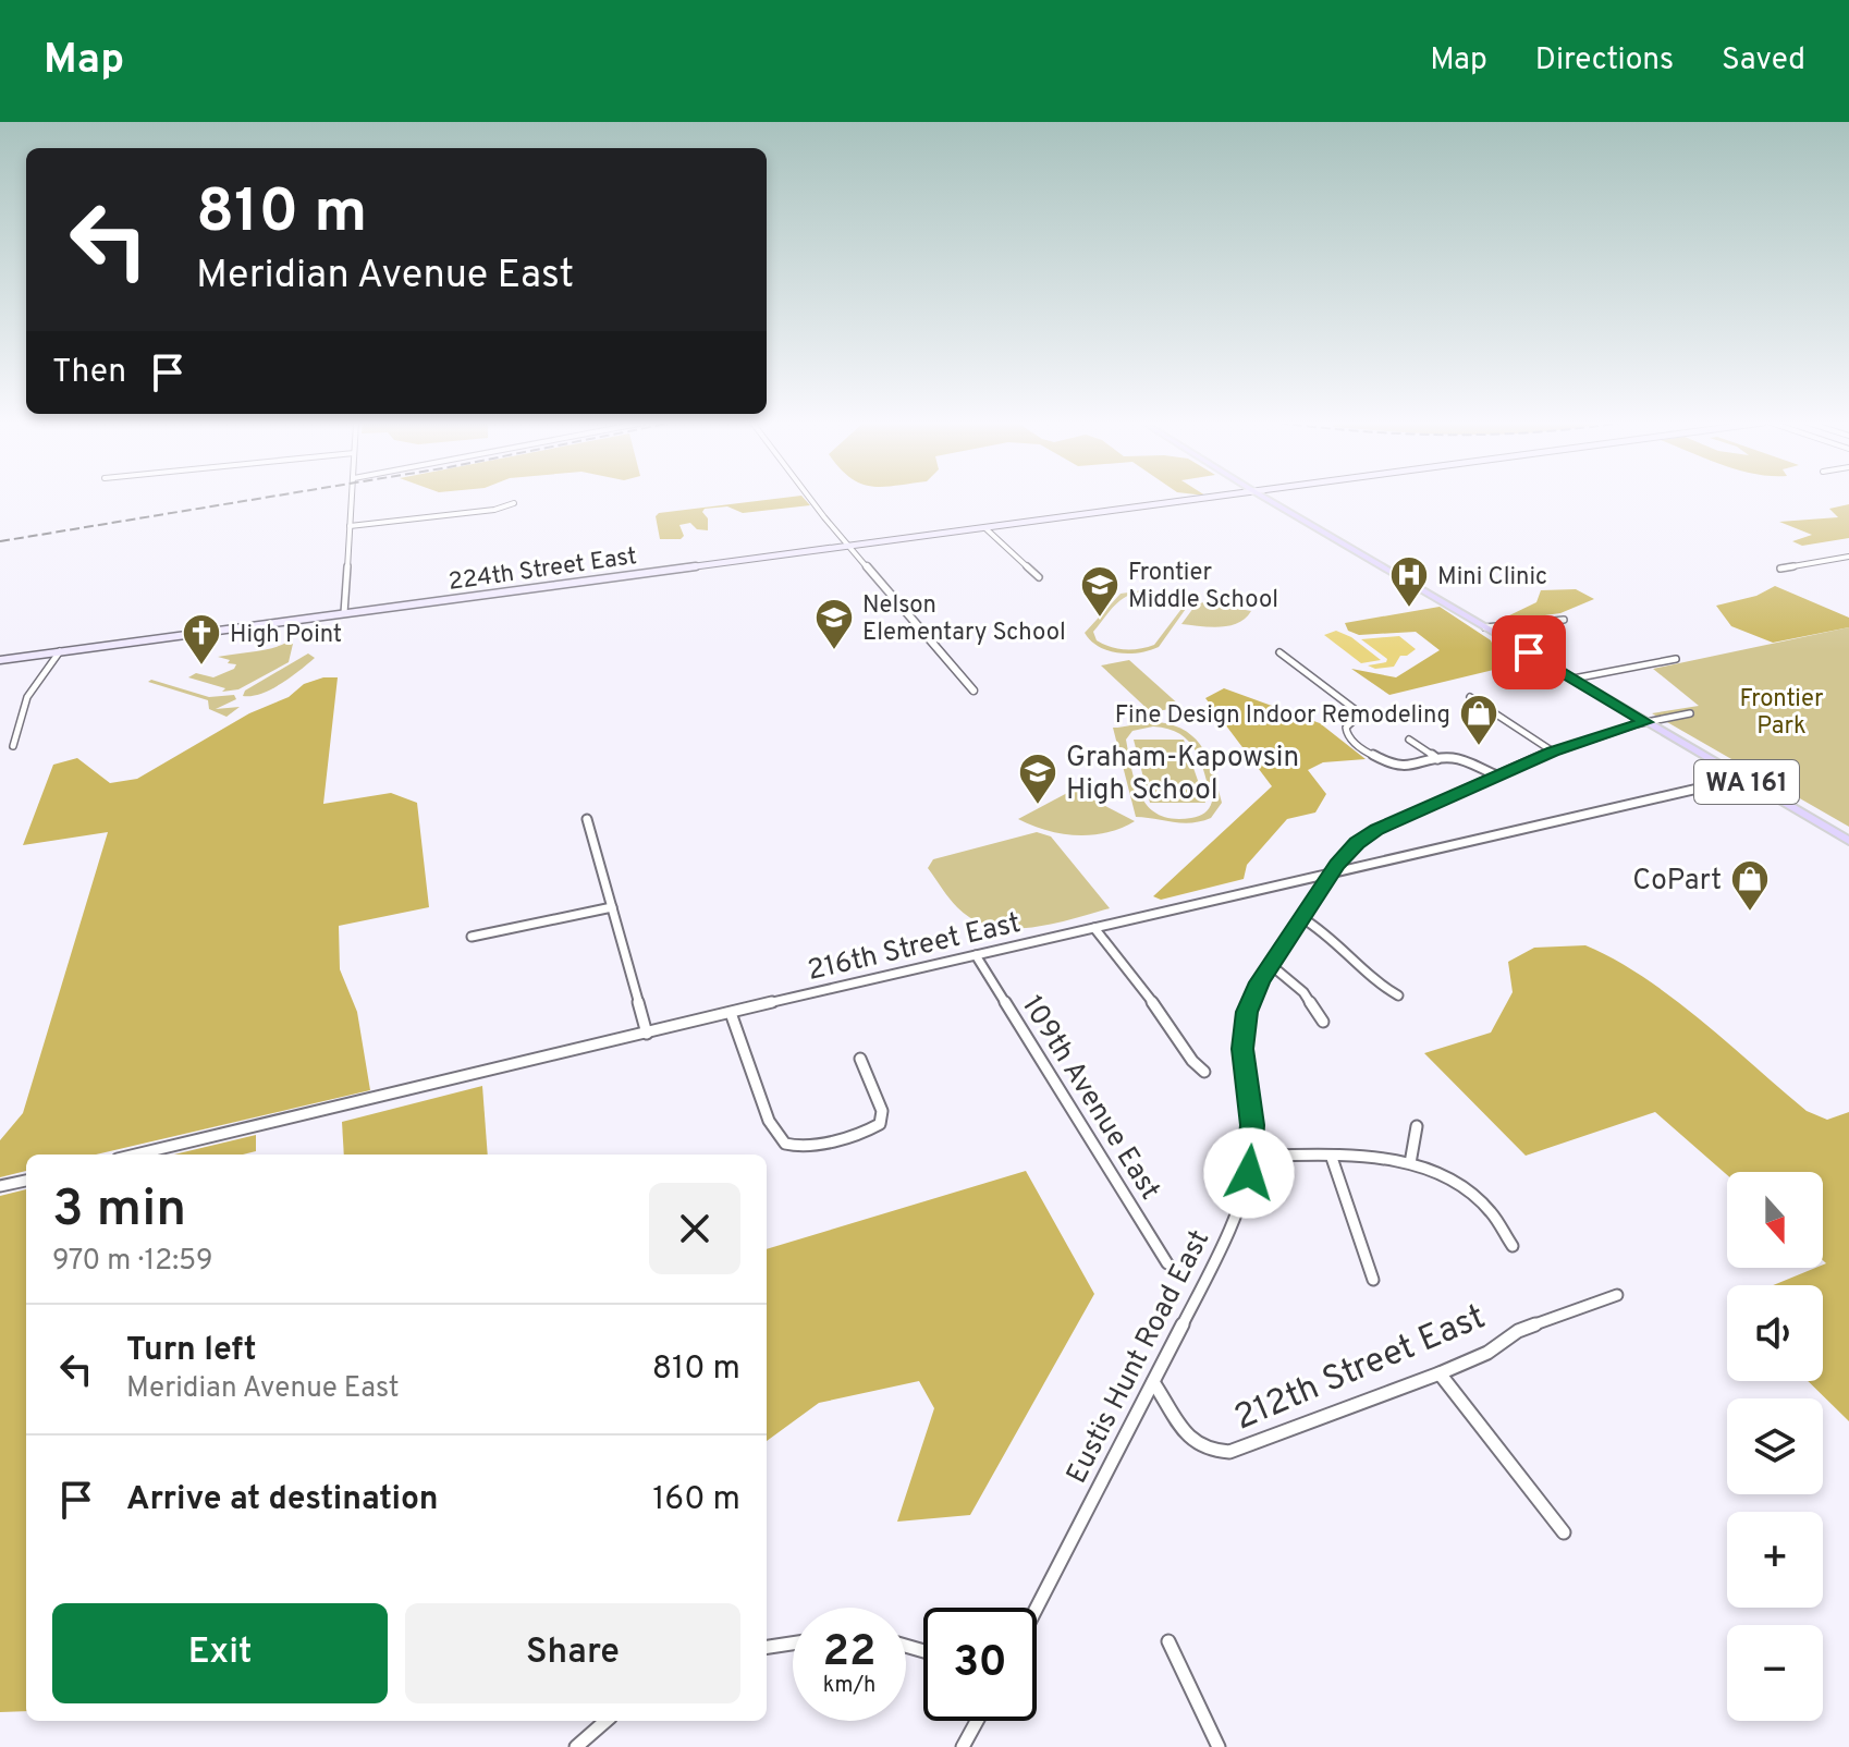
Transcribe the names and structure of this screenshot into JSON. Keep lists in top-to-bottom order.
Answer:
{
  "streets": {
    "main road": ["224th Street East", "WA 161"],
    "street": [
      "216th Street East",
      "109th Avenue East",
      "Eustis Hunt Road East",
      "212th Street East"
    ]
  },
  "crossings": [
    ["WA 161", "Eustis Hunt Road East"],
    ["216th Street East", "109th Avenue East"],
    ["216th Street East", "Eustis Hunt Road East"],
    ["Eustis Hunt Road East", "212th Street East"]
  ],
  "parks": ["Frontier Park"],
  "places": {
    "hospital": ["Mini Clinic"],
    "school or university": ["Frontier Middle School", "Nelson Elementary School", "Graham-Kapowsin High School"],
    "church": ["High Point"],
    "shop": ["Fine Design Indoor Remodeling", "CoPart"]
  },
  "north": "bottom",
  "page": {
    "header": "Map",
    "nav": ["Map", "Directions", "Saved"],
    "turn": ["810 m", "Meridian Avenue East"],
    "then": "Then",
    "heading": ["3 min", "970 m · 12:59"],
    "map_buttons": ["+", "−"],
    "list": [
      {
        "name": "Turn left",
        "note": "Meridian Avenue East",
        "value": "810 m"
      },
      {
        "name": "Arrive at destination",
        "value": "160 m"
      }
    ],
    "buttons": ["Exit", "Share"],
    "speed": "22 km/h",
    "limit": "30"
  }
}
